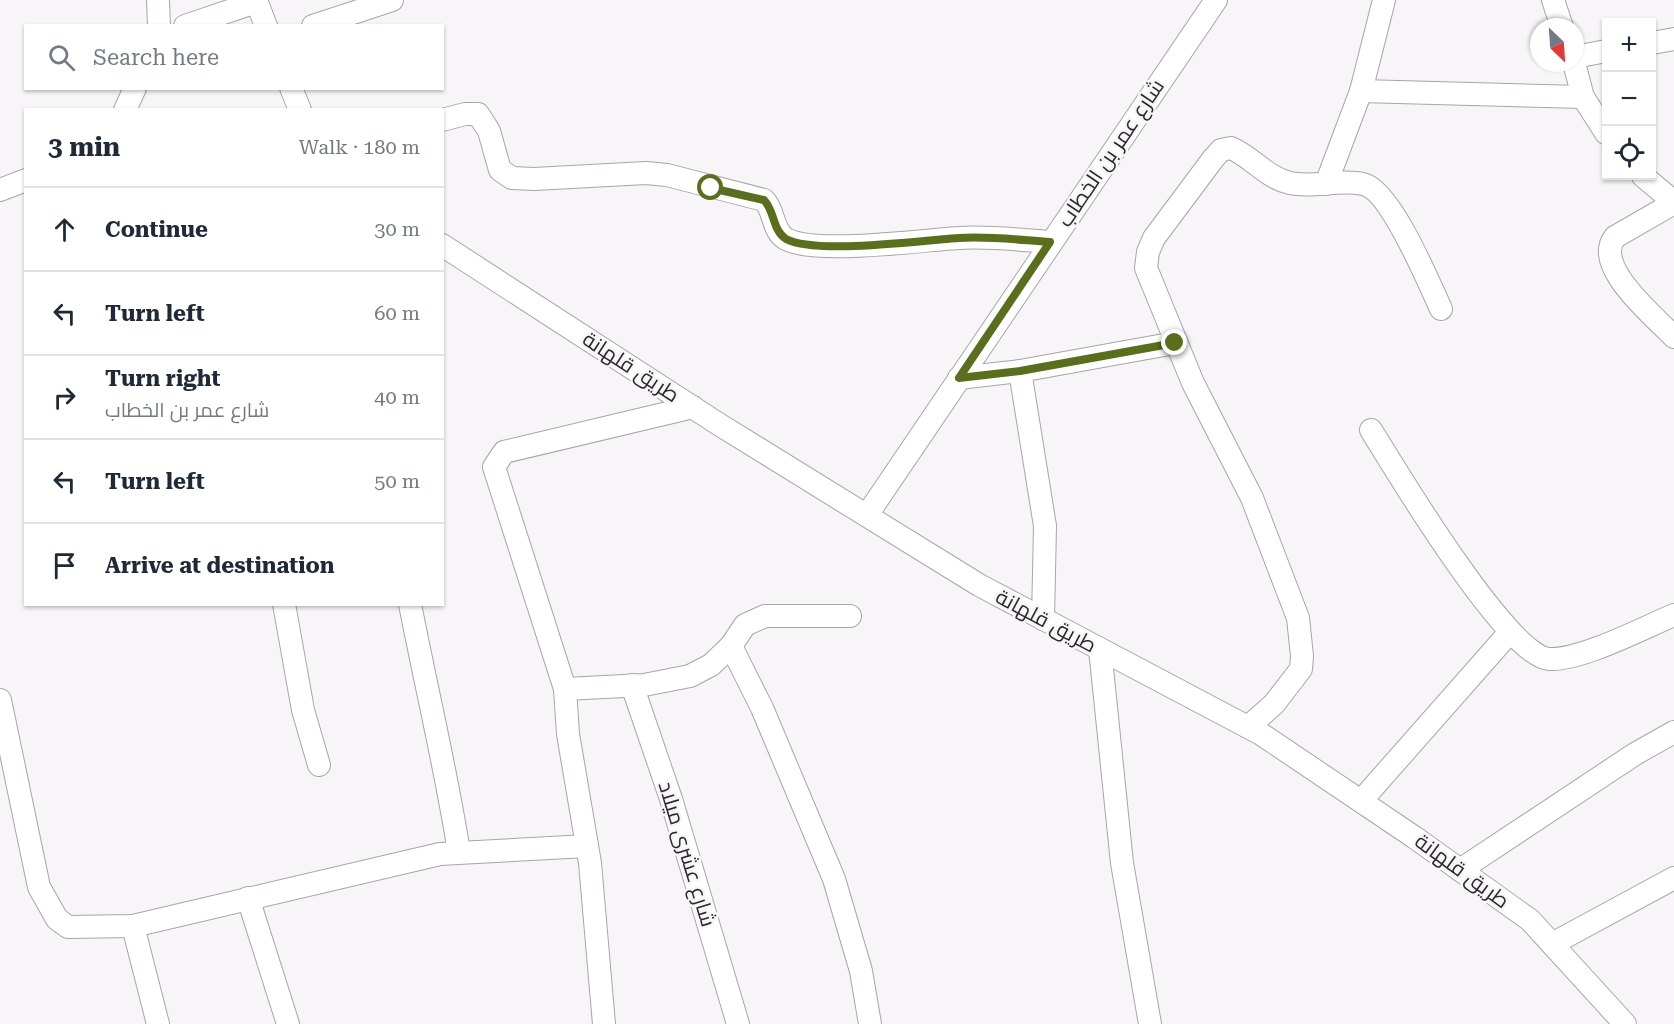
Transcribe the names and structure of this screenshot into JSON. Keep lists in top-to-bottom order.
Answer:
{
  "streets": {
    "street": ["شارع عمر بن الخطاب", "طريق قلهانة", "شارع عشرى ميلاد"]
  },
  "crossings": [
    ["شارع عمر بن الخطاب", "طريق قلهانة"]
  ],
  "north": "bottom right",
  "page": {
    "map_buttons": ["+", "−"],
    "search": "Search here",
    "heading": ["3 min", "Walk · 180 m"],
    "list": [
      ["Continue", "30 m"],
      ["Turn left", "60 m"],
      ["Turn right", "شارع عمر بن الخطاب", "40 m"],
      ["Turn left", "50 m"],
      "Arrive at destination"
    ]
  }
}
